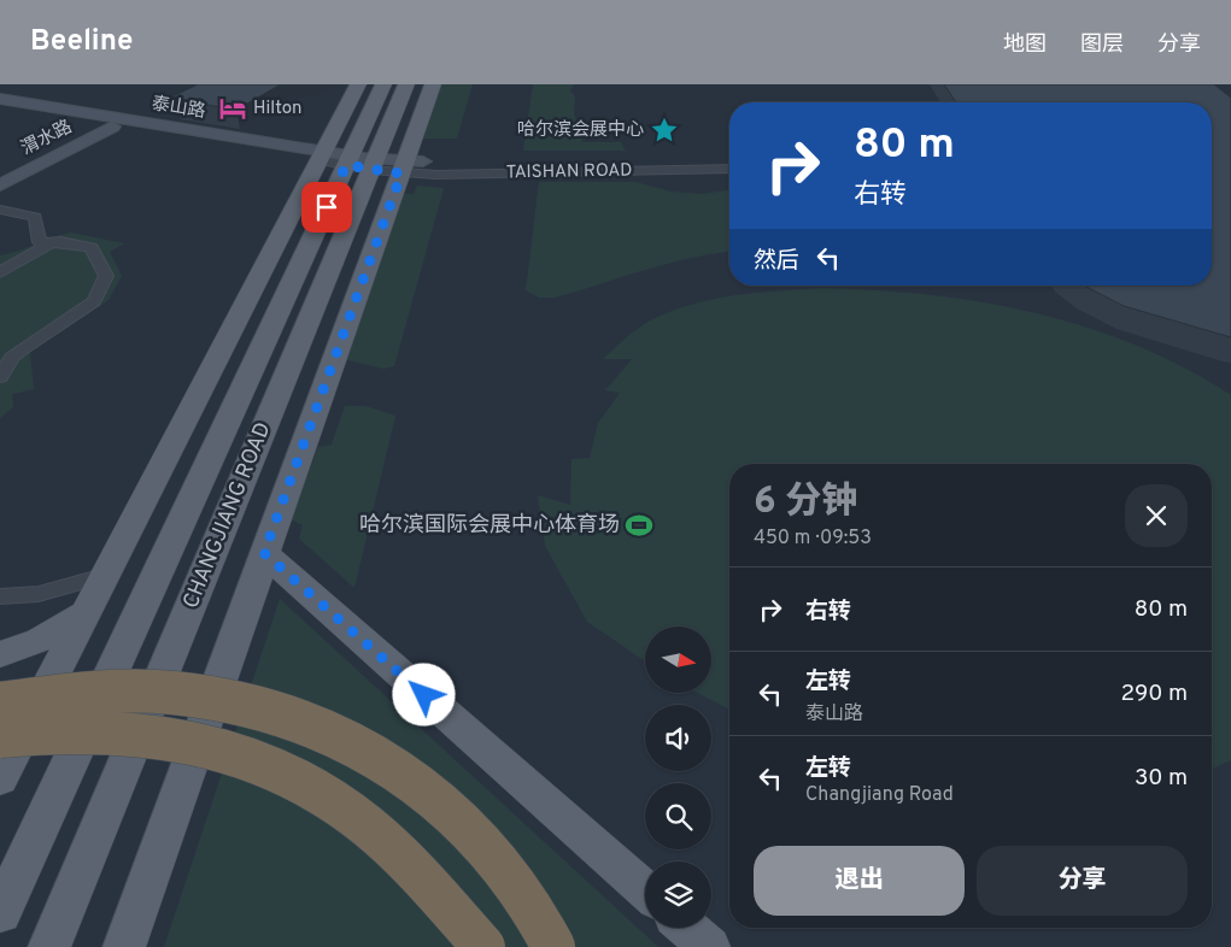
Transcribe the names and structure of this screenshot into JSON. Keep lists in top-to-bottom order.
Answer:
{
  "streets": {
    "main road": ["泰山路", "渭水路", "CHANGJIANG ROAD"],
    "street": ["TAISHAN ROAD"]
  },
  "crossings": [
    ["泰山路", "渭水路"],
    ["泰山路", "TAISHAN ROAD"],
    ["泰山路", "CHANGJIANG ROAD"]
  ],
  "places": {
    "hotel": ["Hilton"],
    "place": ["哈尔滨会展中心"],
    "sports": ["哈尔滨国际会展中心体育场"]
  },
  "north": "right",
  "page": {
    "header": "Beeline",
    "nav": ["地图", "图层", "分享"],
    "turn": ["80 m", "右转"],
    "then": "然后",
    "heading": ["6 分钟", "450 m · 09:53"],
    "list": [
      {
        "name": "右转",
        "value": "80 m"
      },
      {
        "name": "左转",
        "note": "泰山路",
        "value": "290 m"
      },
      {
        "name": "左转",
        "note": "Changjiang Road",
        "value": "30 m"
      }
    ],
    "buttons": ["退出", "分享"]
  }
}
